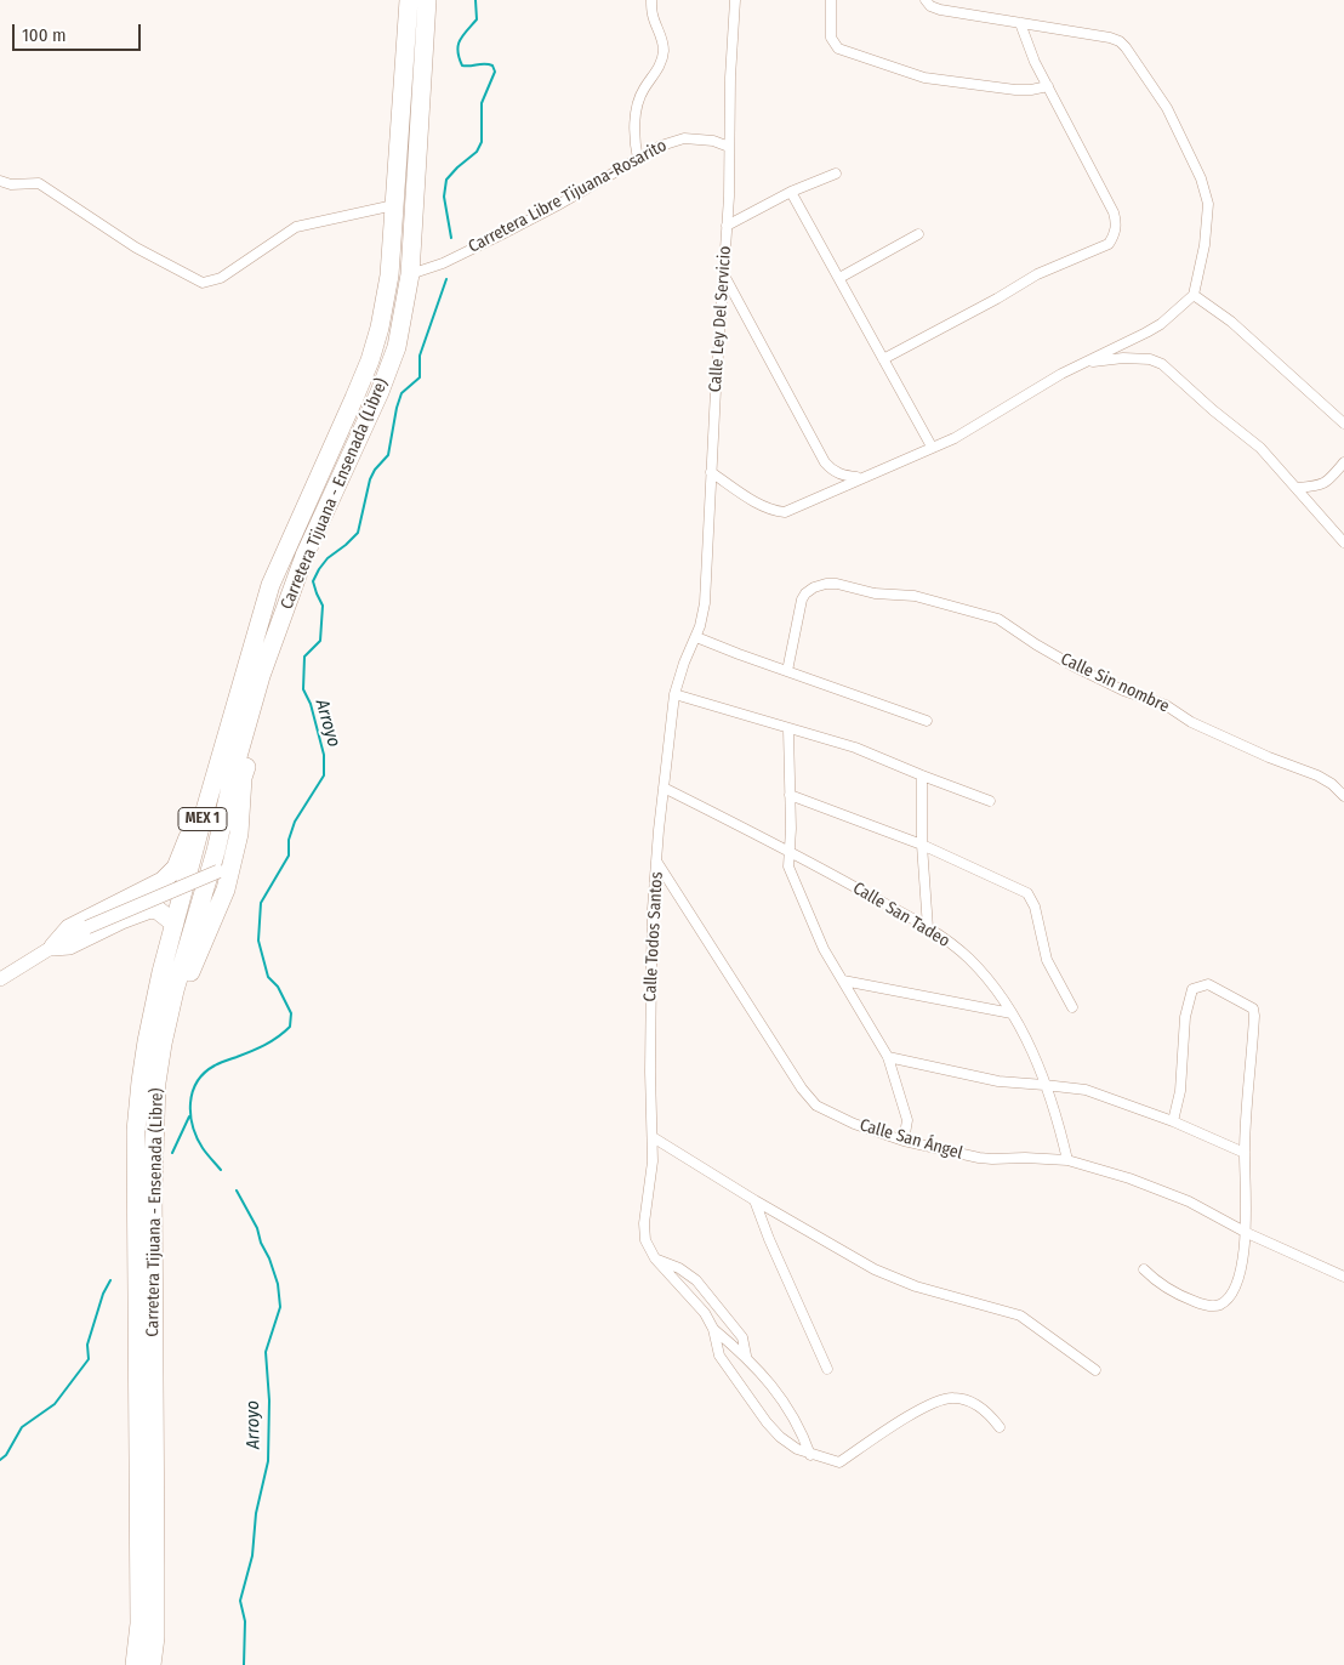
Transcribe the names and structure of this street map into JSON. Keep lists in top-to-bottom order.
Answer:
{
  "streets": {
    "highway": ["Carretera Tijuana - Ensenada (Libre)", "MEX 1"],
    "street": [
      "Carretera Libre Tijuana-Rosarito",
      "Calle Ley Del Servicio",
      "Calle Sin nombre",
      "Calle San Tadeo",
      "Calle Todos Santos",
      "Calle San Ángel"
    ]
  },
  "crossings": [
    ["Carretera Libre Tijuana-Rosarito", "Calle Ley Del Servicio"],
    ["Carretera Libre Tijuana-Rosarito", "Carretera Tijuana - Ensenada (Libre)"],
    ["Calle Ley Del Servicio", "Calle Todos Santos"],
    ["Calle San Tadeo", "Calle Todos Santos"],
    ["Calle San Tadeo", "Calle San Ángel"],
    ["Calle Todos Santos", "Calle San Ángel"]
  ],
  "water": ["Arroyo"],
  "scale_bar": "100 m"
}
